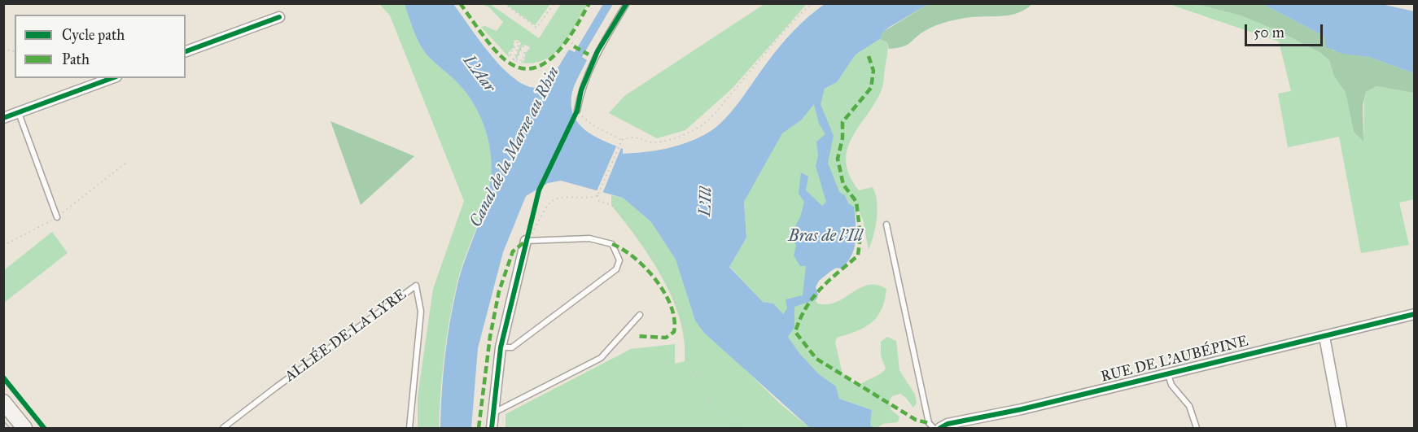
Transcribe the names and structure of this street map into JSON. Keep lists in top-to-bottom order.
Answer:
{
  "streets": {
    "street": ["RUE DE L'AUBÉPINE"],
    "lane": ["ALLÉE DE LA LYRE"]
  },
  "water": [
    "L'Aar",
    "Canal de la Marne au Rhin",
    "L'Ill",
    "Bras de l'Ill"
  ],
  "legend": ["Cycle path", "Path"],
  "scale_bar": "50 m"
}
